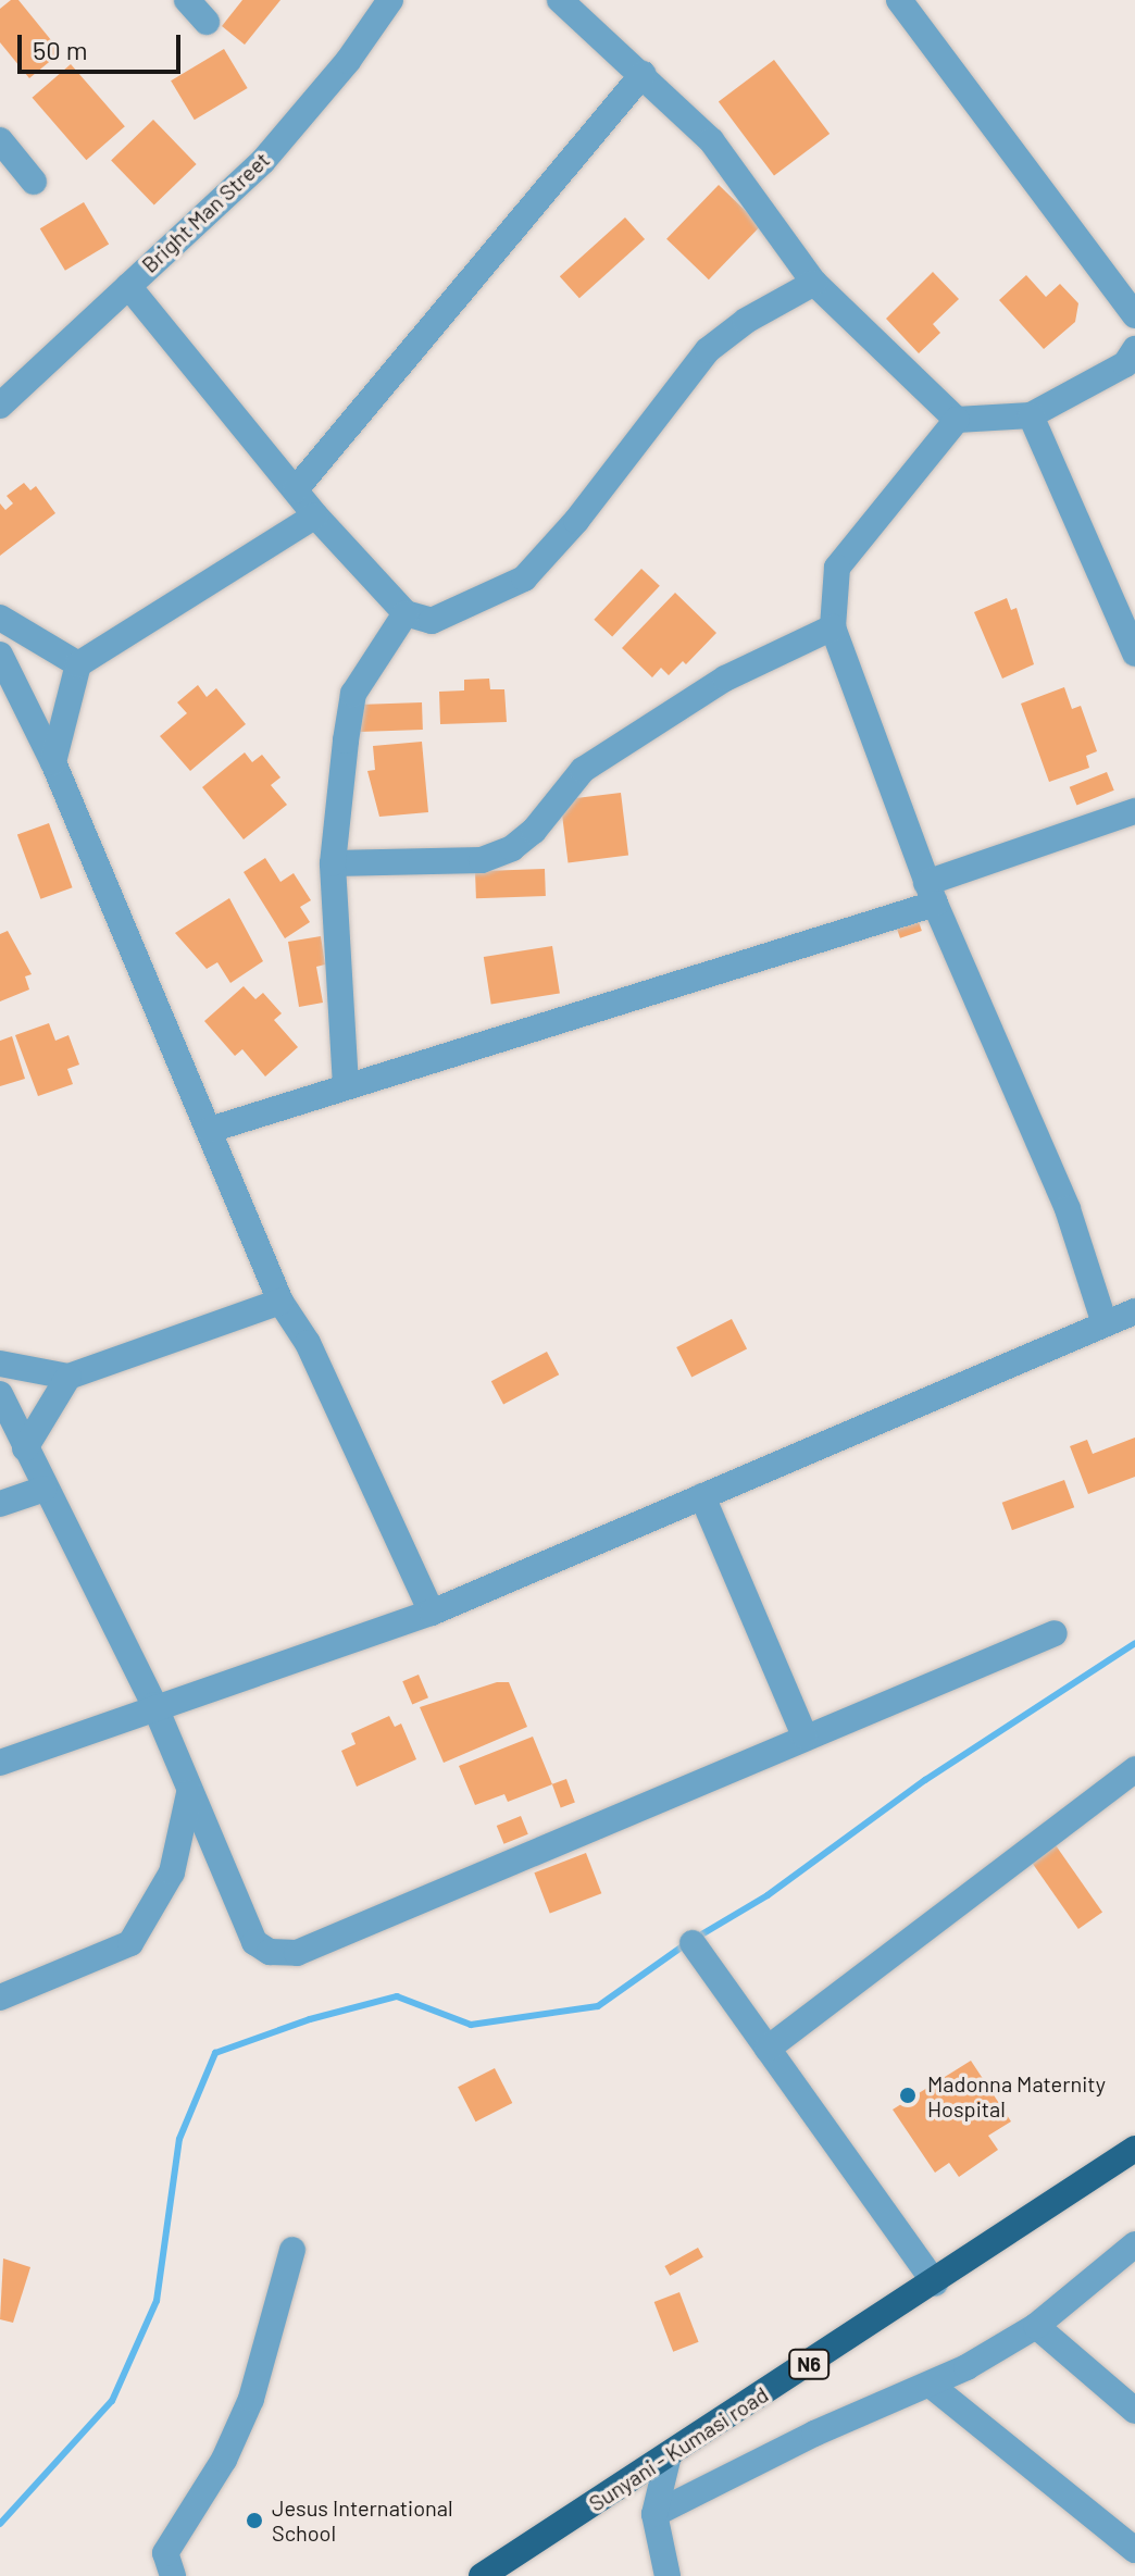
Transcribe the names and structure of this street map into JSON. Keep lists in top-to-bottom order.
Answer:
{
  "streets": {
    "main road": ["N6", "Sunyani - Kumasi road"],
    "street": ["Bright Man Street"]
  },
  "places": ["Madonna Maternity Hospital", "Jesus International School"],
  "scale_bar": "50 m"
}
